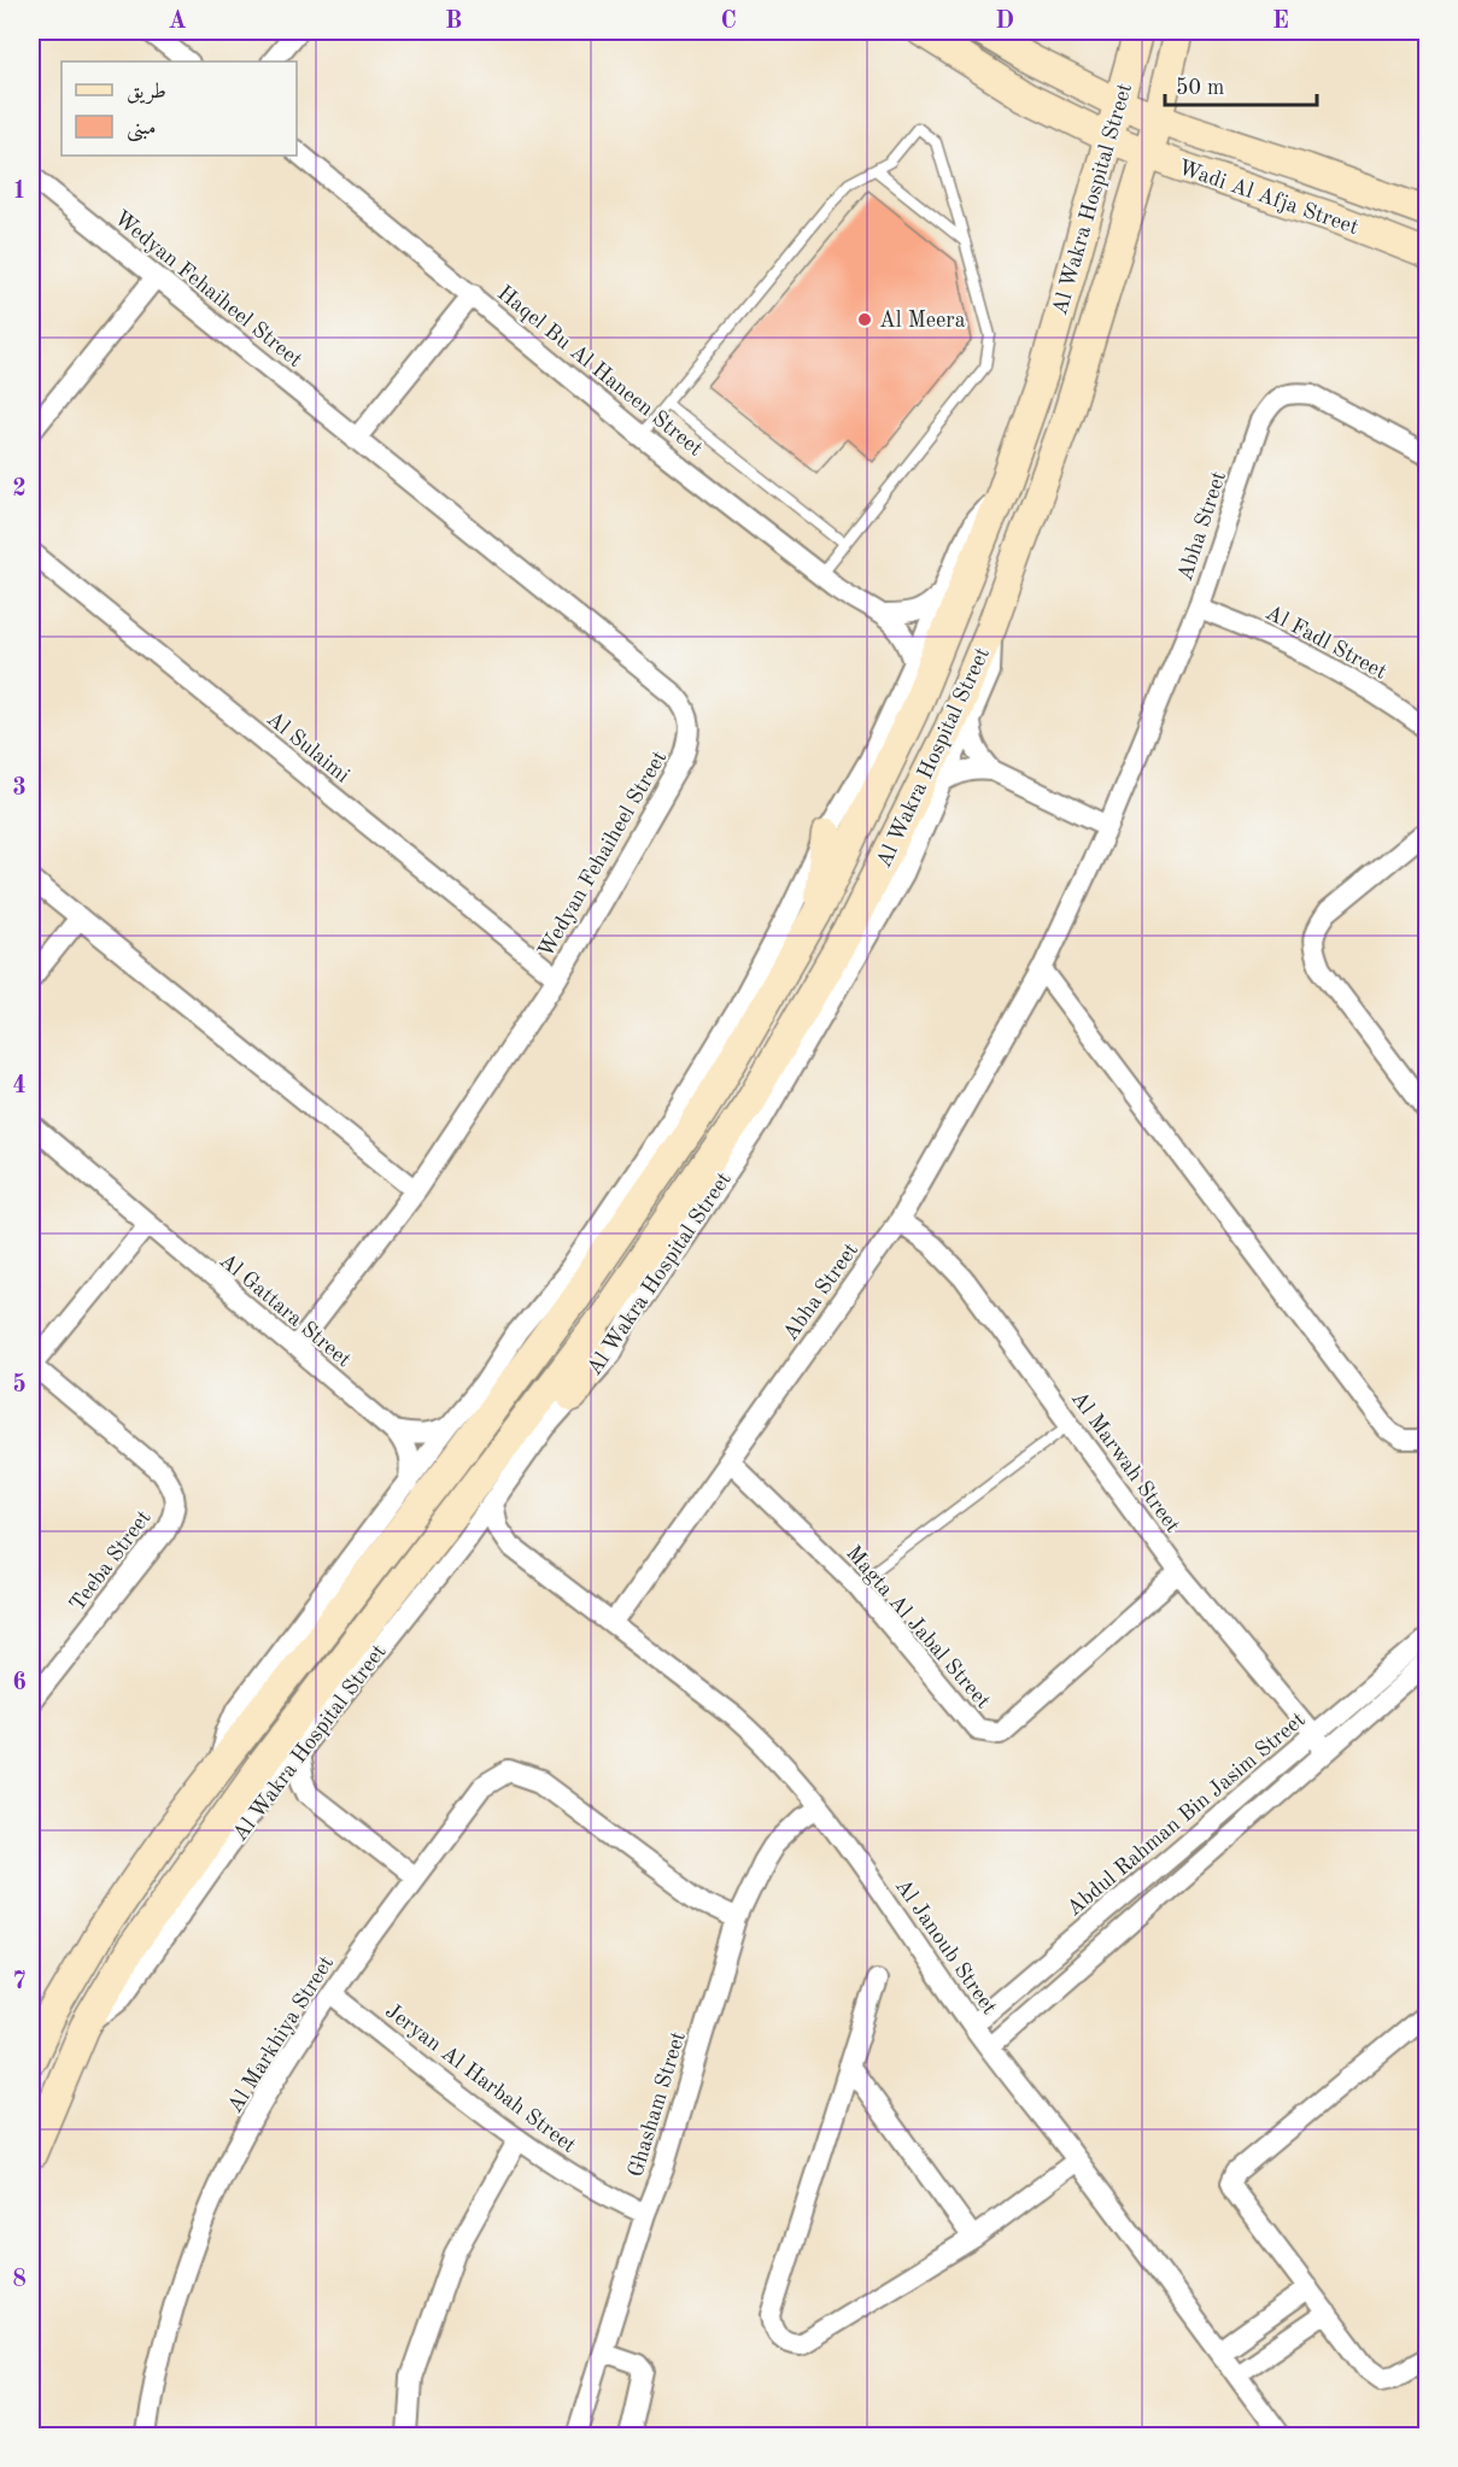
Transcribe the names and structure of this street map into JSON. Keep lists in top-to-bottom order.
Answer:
{
  "streets": {
    "street": [
      "Wadi Al Afja Street",
      "Al Wakra Hospital Street",
      "Wedyan Fehaiheel Street",
      "Haqel Bu Al Haneen Street",
      "Abha Street",
      "Al Fadl Street",
      "Al Sulaimi",
      "Al Gattara Street",
      "Al Marwah Street",
      "Teeba Street",
      "Magta Al Jabal Street",
      "Abdul Rahman Bin Jasim Street",
      "Al Janoub Street",
      "Al Markhiya Street",
      "Jeryan Al Harbah Street",
      "Ghasham Street"
    ]
  },
  "crossings": [
    ["Wadi Al Afja Street", "Al Wakra Hospital Street"],
    ["Al Wakra Hospital Street", "Haqel Bu Al Haneen Street"],
    ["Al Wakra Hospital Street", "Al Gattara Street"],
    ["Al Wakra Hospital Street", "Al Janoub Street"],
    ["Wedyan Fehaiheel Street", "Al Sulaimi"],
    ["Wedyan Fehaiheel Street", "Al Gattara Street"],
    ["Abha Street", "Al Fadl Street"],
    ["Abha Street", "Al Marwah Street"],
    ["Abha Street", "Magta Al Jabal Street"],
    ["Abha Street", "Al Janoub Street"],
    ["Al Marwah Street", "Magta Al Jabal Street"],
    ["Al Marwah Street", "Abdul Rahman Bin Jasim Street"],
    ["Abdul Rahman Bin Jasim Street", "Al Janoub Street"],
    ["Al Janoub Street", "Ghasham Street"],
    ["Al Markhiya Street", "Jeryan Al Harbah Street"],
    ["Al Markhiya Street", "Ghasham Street"],
    ["Jeryan Al Harbah Street", "Ghasham Street"]
  ],
  "places": ["Al Meera"],
  "legend": ["طريق", "مبنى"],
  "scale_bar": "50 m",
  "grid": {
    "columns": [
      "A",
      "B",
      "C",
      "D",
      "E"
    ],
    "rows": [
      "1",
      "2",
      "3",
      "4",
      "5",
      "6",
      "7",
      "8"
    ]
  }
}
